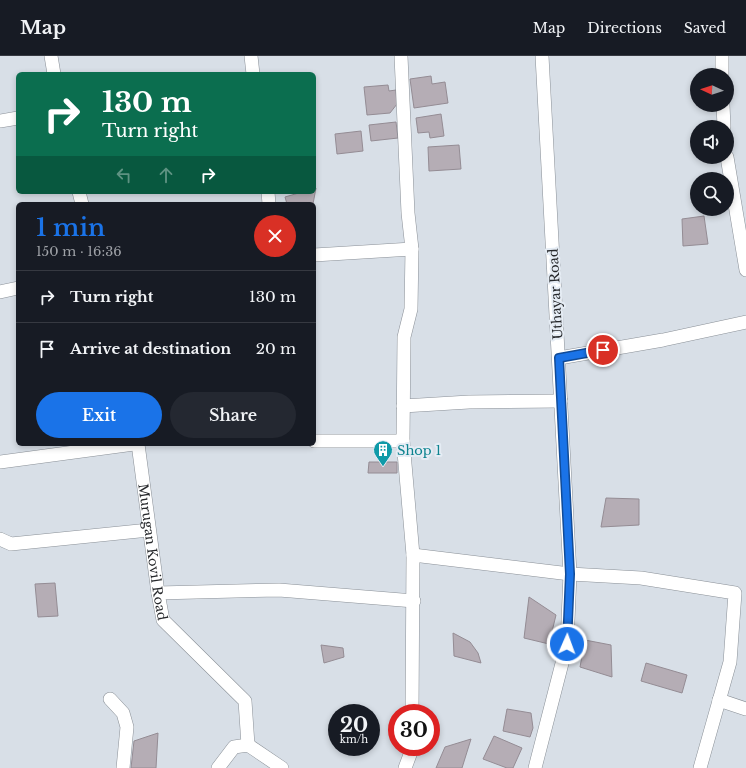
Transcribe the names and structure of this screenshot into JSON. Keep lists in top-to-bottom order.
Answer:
{
  "streets": {
    "street": ["Uthayar Road", "Murugan Kovil Road"]
  },
  "places": {
    "building": ["Shop 1"]
  },
  "north": "left",
  "page": {
    "header": "Map",
    "nav": ["Map", "Directions", "Saved"],
    "turn": ["130 m", "Turn right"],
    "heading": ["1 min", "150 m · 16:36"],
    "list": [
      {
        "name": "Turn right",
        "value": "130 m"
      },
      {
        "name": "Arrive at destination",
        "value": "20 m"
      }
    ],
    "buttons": ["Exit", "Share"],
    "speed": "20 km/h",
    "limit": "30"
  }
}
